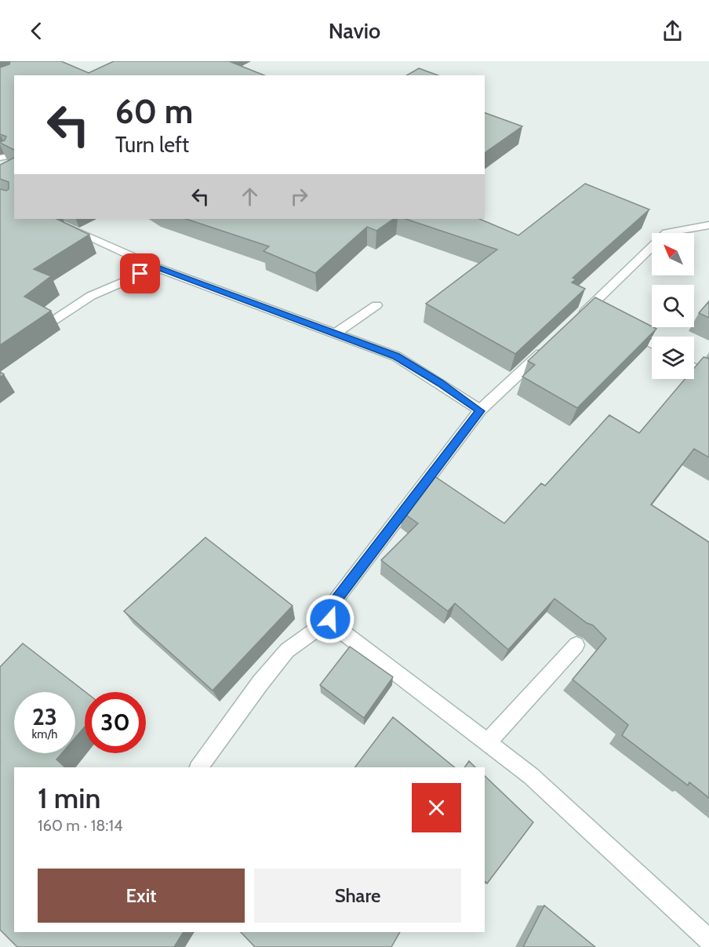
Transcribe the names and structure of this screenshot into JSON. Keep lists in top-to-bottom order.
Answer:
{
  "north": "top left",
  "page": {
    "header": "Navio",
    "turn": ["60 m", "Turn left"],
    "speed": "23 km/h",
    "limit": "30",
    "heading": ["1 min", "160 m · 18:14"],
    "buttons": ["Exit", "Share"]
  }
}
